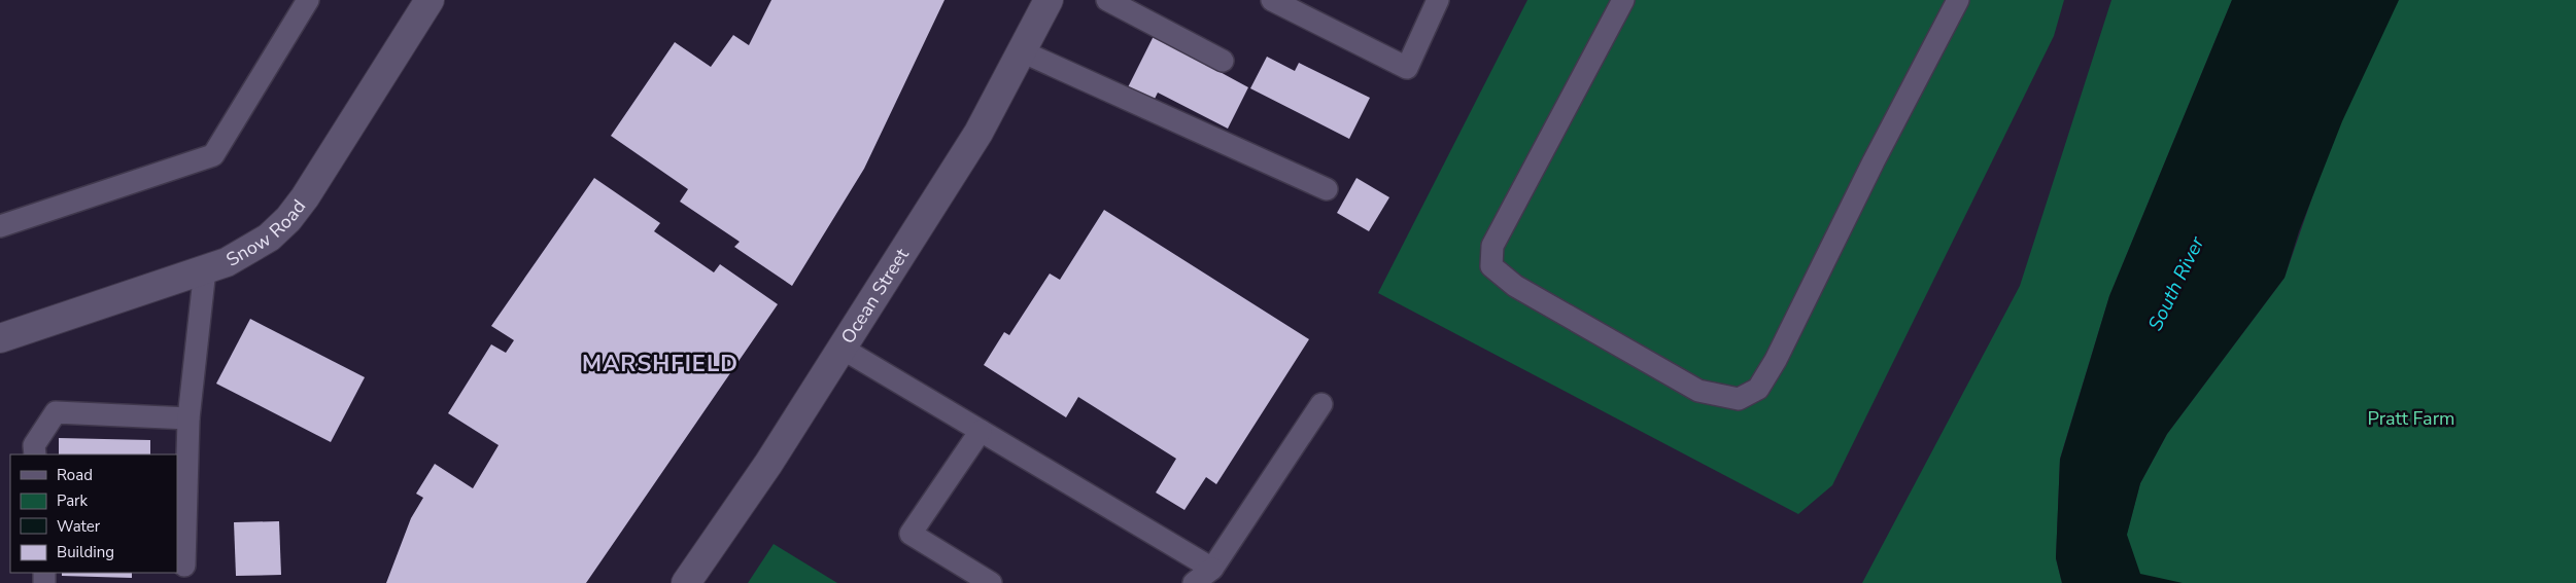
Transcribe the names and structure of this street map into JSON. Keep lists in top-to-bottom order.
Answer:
{
  "streets": {
    "main road": ["Snow Road", "Ocean Street"]
  },
  "districts": ["MARSHFIELD"],
  "water": ["South River"],
  "parks": ["Pratt Farm"],
  "legend": [
    "Road",
    "Park",
    "Water",
    "Building"
  ]
}
